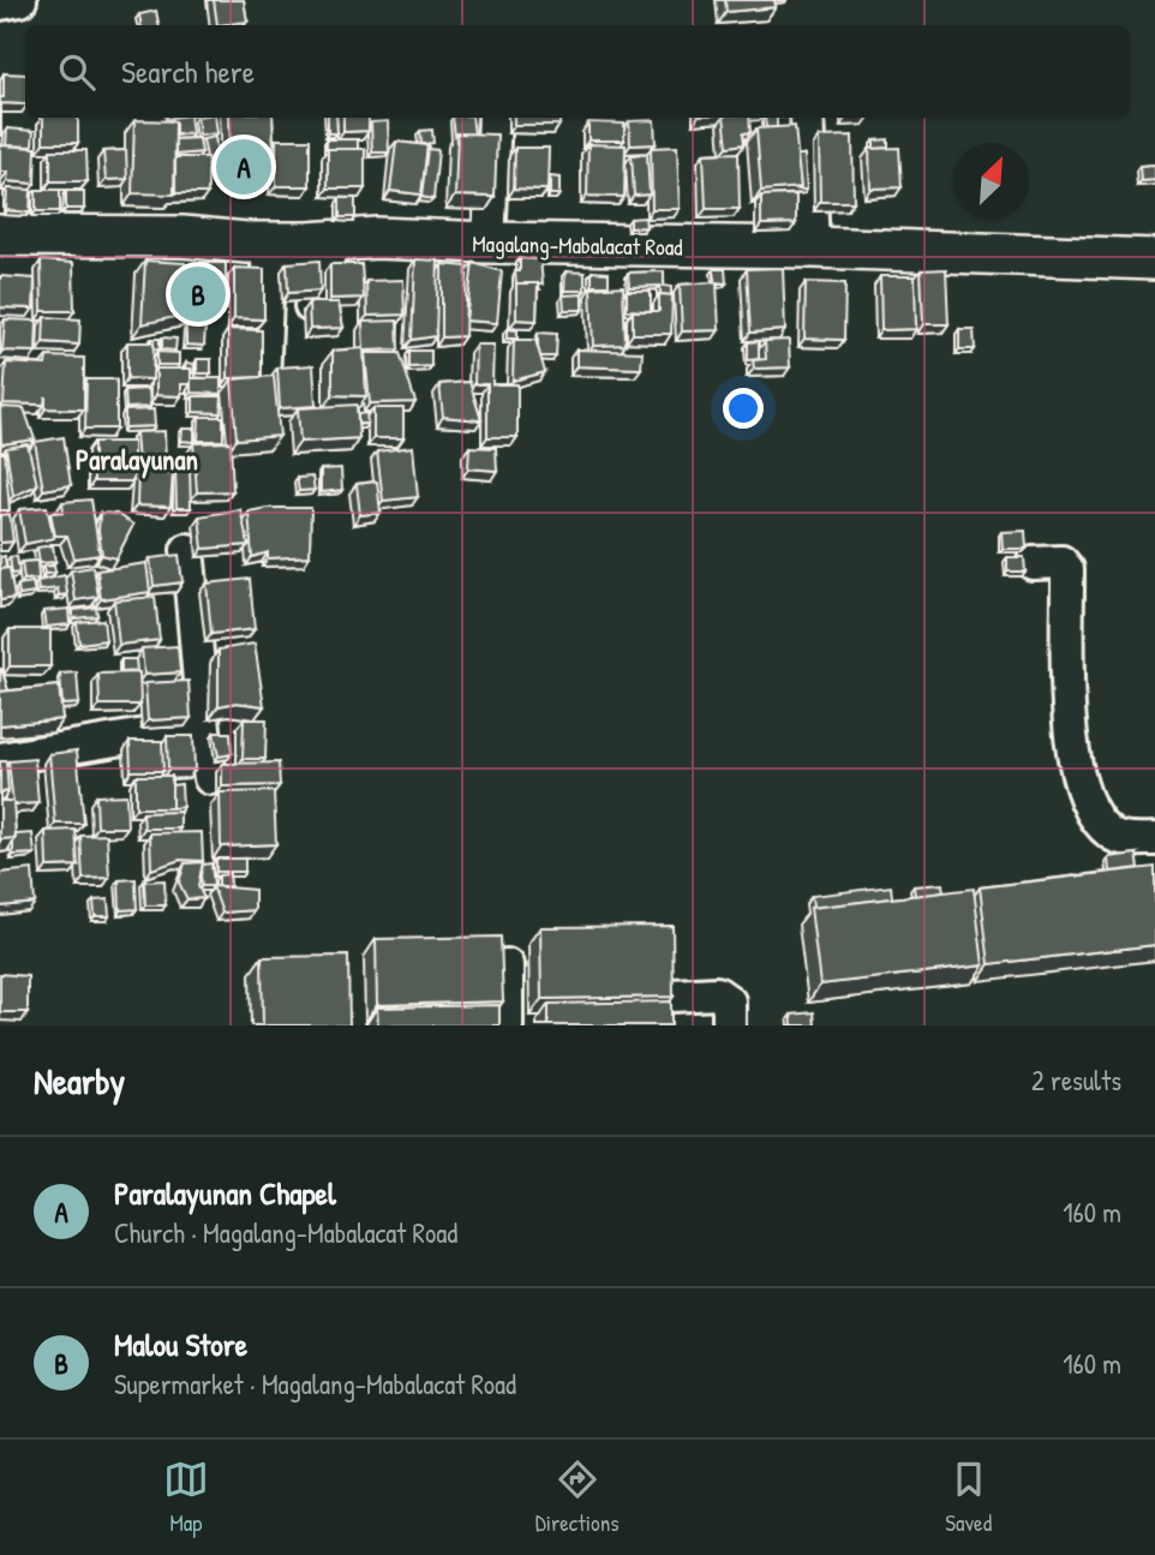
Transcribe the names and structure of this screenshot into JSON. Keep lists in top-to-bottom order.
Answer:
{
  "streets": {
    "main road": ["Magalang-Mabalacat Road"]
  },
  "districts": ["Paralayunan"],
  "north": "top right",
  "page": {
    "search": "Search here",
    "pins": ["A", "B"],
    "heading": ["Nearby", "2 results"],
    "list": [
      {
        "mark": "A",
        "name": "Paralayunan Chapel",
        "note": "Church · Magalang-Mabalacat Road",
        "value": "160 m"
      },
      {
        "mark": "B",
        "name": "Malou Store",
        "note": "Supermarket · Magalang-Mabalacat Road",
        "value": "160 m"
      }
    ],
    "nav": ["Map", "Directions", "Saved"]
  }
}
